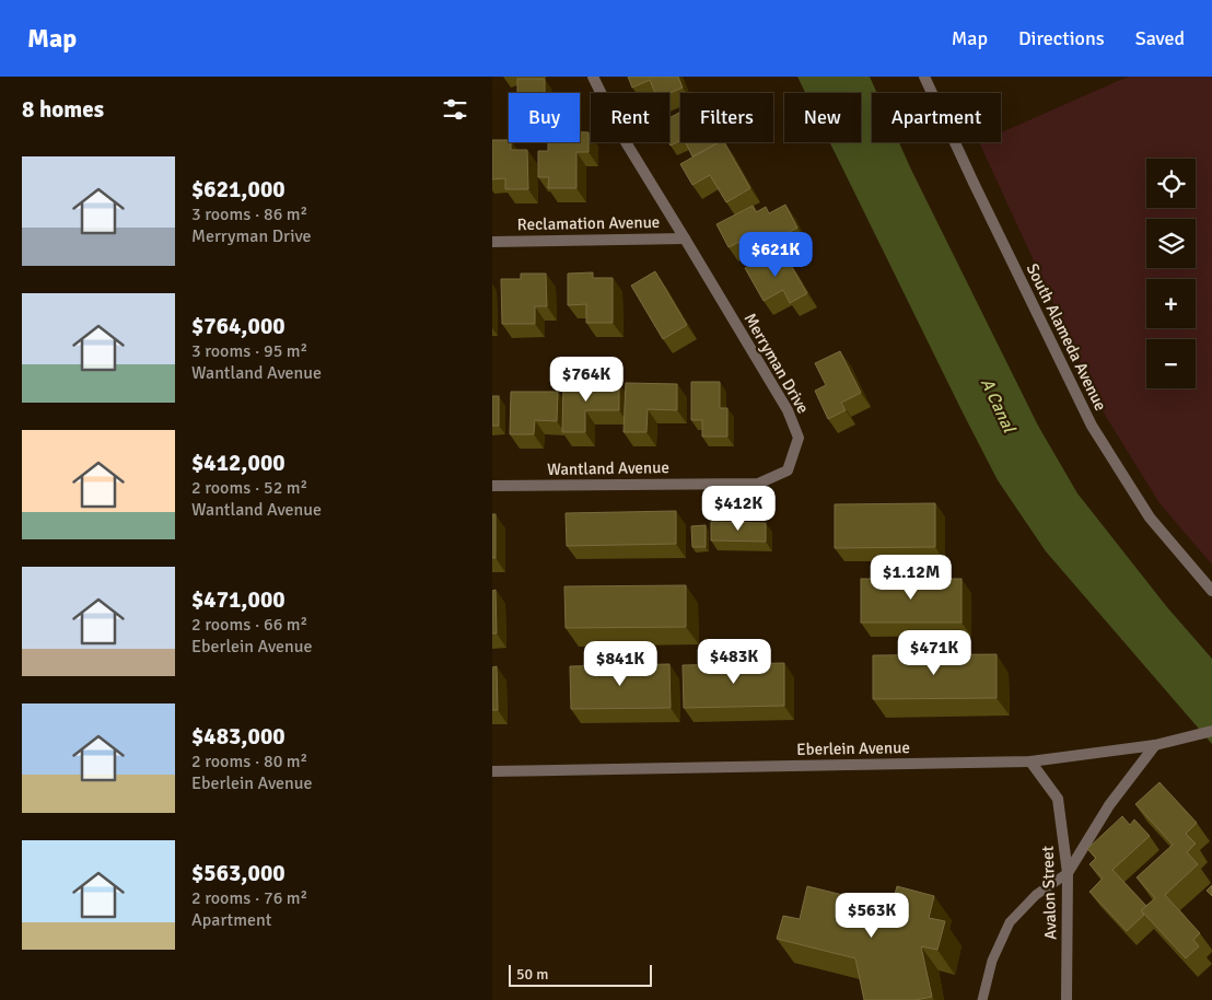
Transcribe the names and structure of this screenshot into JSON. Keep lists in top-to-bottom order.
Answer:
{
  "streets": {
    "street": [
      "Reclamation Avenue",
      "South Alameda Avenue",
      "Merryman Drive",
      "Wantland Avenue",
      "Eberlein Avenue",
      "Avalon Street"
    ]
  },
  "crossings": [
    ["Reclamation Avenue", "Merryman Drive"],
    ["Merryman Drive", "Wantland Avenue"],
    ["Eberlein Avenue", "Avalon Street"]
  ],
  "water": ["A Canal"],
  "scale_bar": "50 m",
  "page": {
    "header": "Map",
    "nav": ["Map", "Directions", "Saved"],
    "heading": "8 homes",
    "chip": [
      "Buy",
      "Rent",
      "Filters",
      "New",
      "Apartment"
    ],
    "list": [
      {
        "name": "$621,000",
        "note": "3 rooms · 86 m² · Merryman Drive"
      },
      {
        "name": "$764,000",
        "note": "3 rooms · 95 m² · Wantland Avenue"
      },
      {
        "name": "$412,000",
        "note": "2 rooms · 52 m² · Wantland Avenue"
      },
      {
        "name": "$471,000",
        "note": "2 rooms · 66 m² · Eberlein Avenue"
      },
      {
        "name": "$483,000",
        "note": "2 rooms · 80 m² · Eberlein Avenue"
      },
      {
        "name": "$563,000",
        "note": "2 rooms · 76 m² · Apartment"
      }
    ],
    "map_buttons": ["+", "−"],
    "price": [
      "$621K",
      "$764K",
      "$412K",
      "$1.12M",
      "$471K",
      "$483K",
      "$841K",
      "$563K"
    ],
    "scale": "50 m"
  }
}
